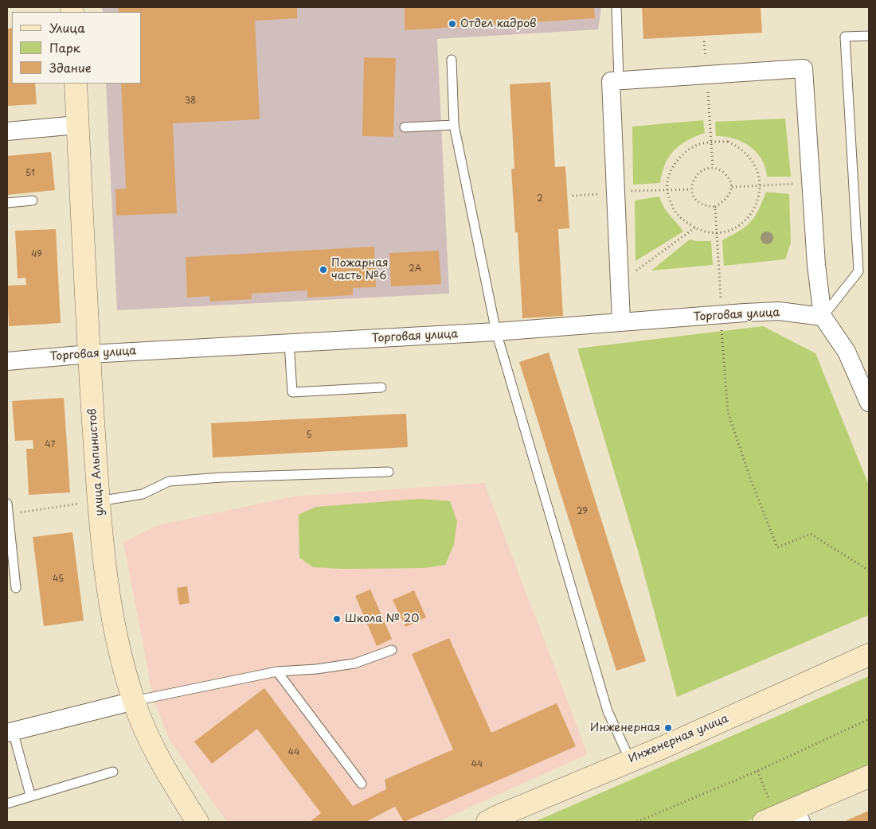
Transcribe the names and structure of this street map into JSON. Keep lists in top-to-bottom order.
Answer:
{
  "streets": {
    "main road": ["улица Альпинистов", "Инженерная улица"],
    "street": ["Торговая улица"]
  },
  "crossings": [
    ["Торговая улица", "улица Альпинистов"]
  ],
  "places": [
    "Отдел кадров",
    "Пожарная часть №6",
    "Школа № 20",
    "Инженерная"
  ],
  "house_numbers": [
    "38",
    "51",
    "2",
    "49",
    "2А",
    "5",
    "47",
    "29",
    "45",
    "44",
    "44"
  ],
  "legend": ["Улица", "Парк", "Здание"]
}
